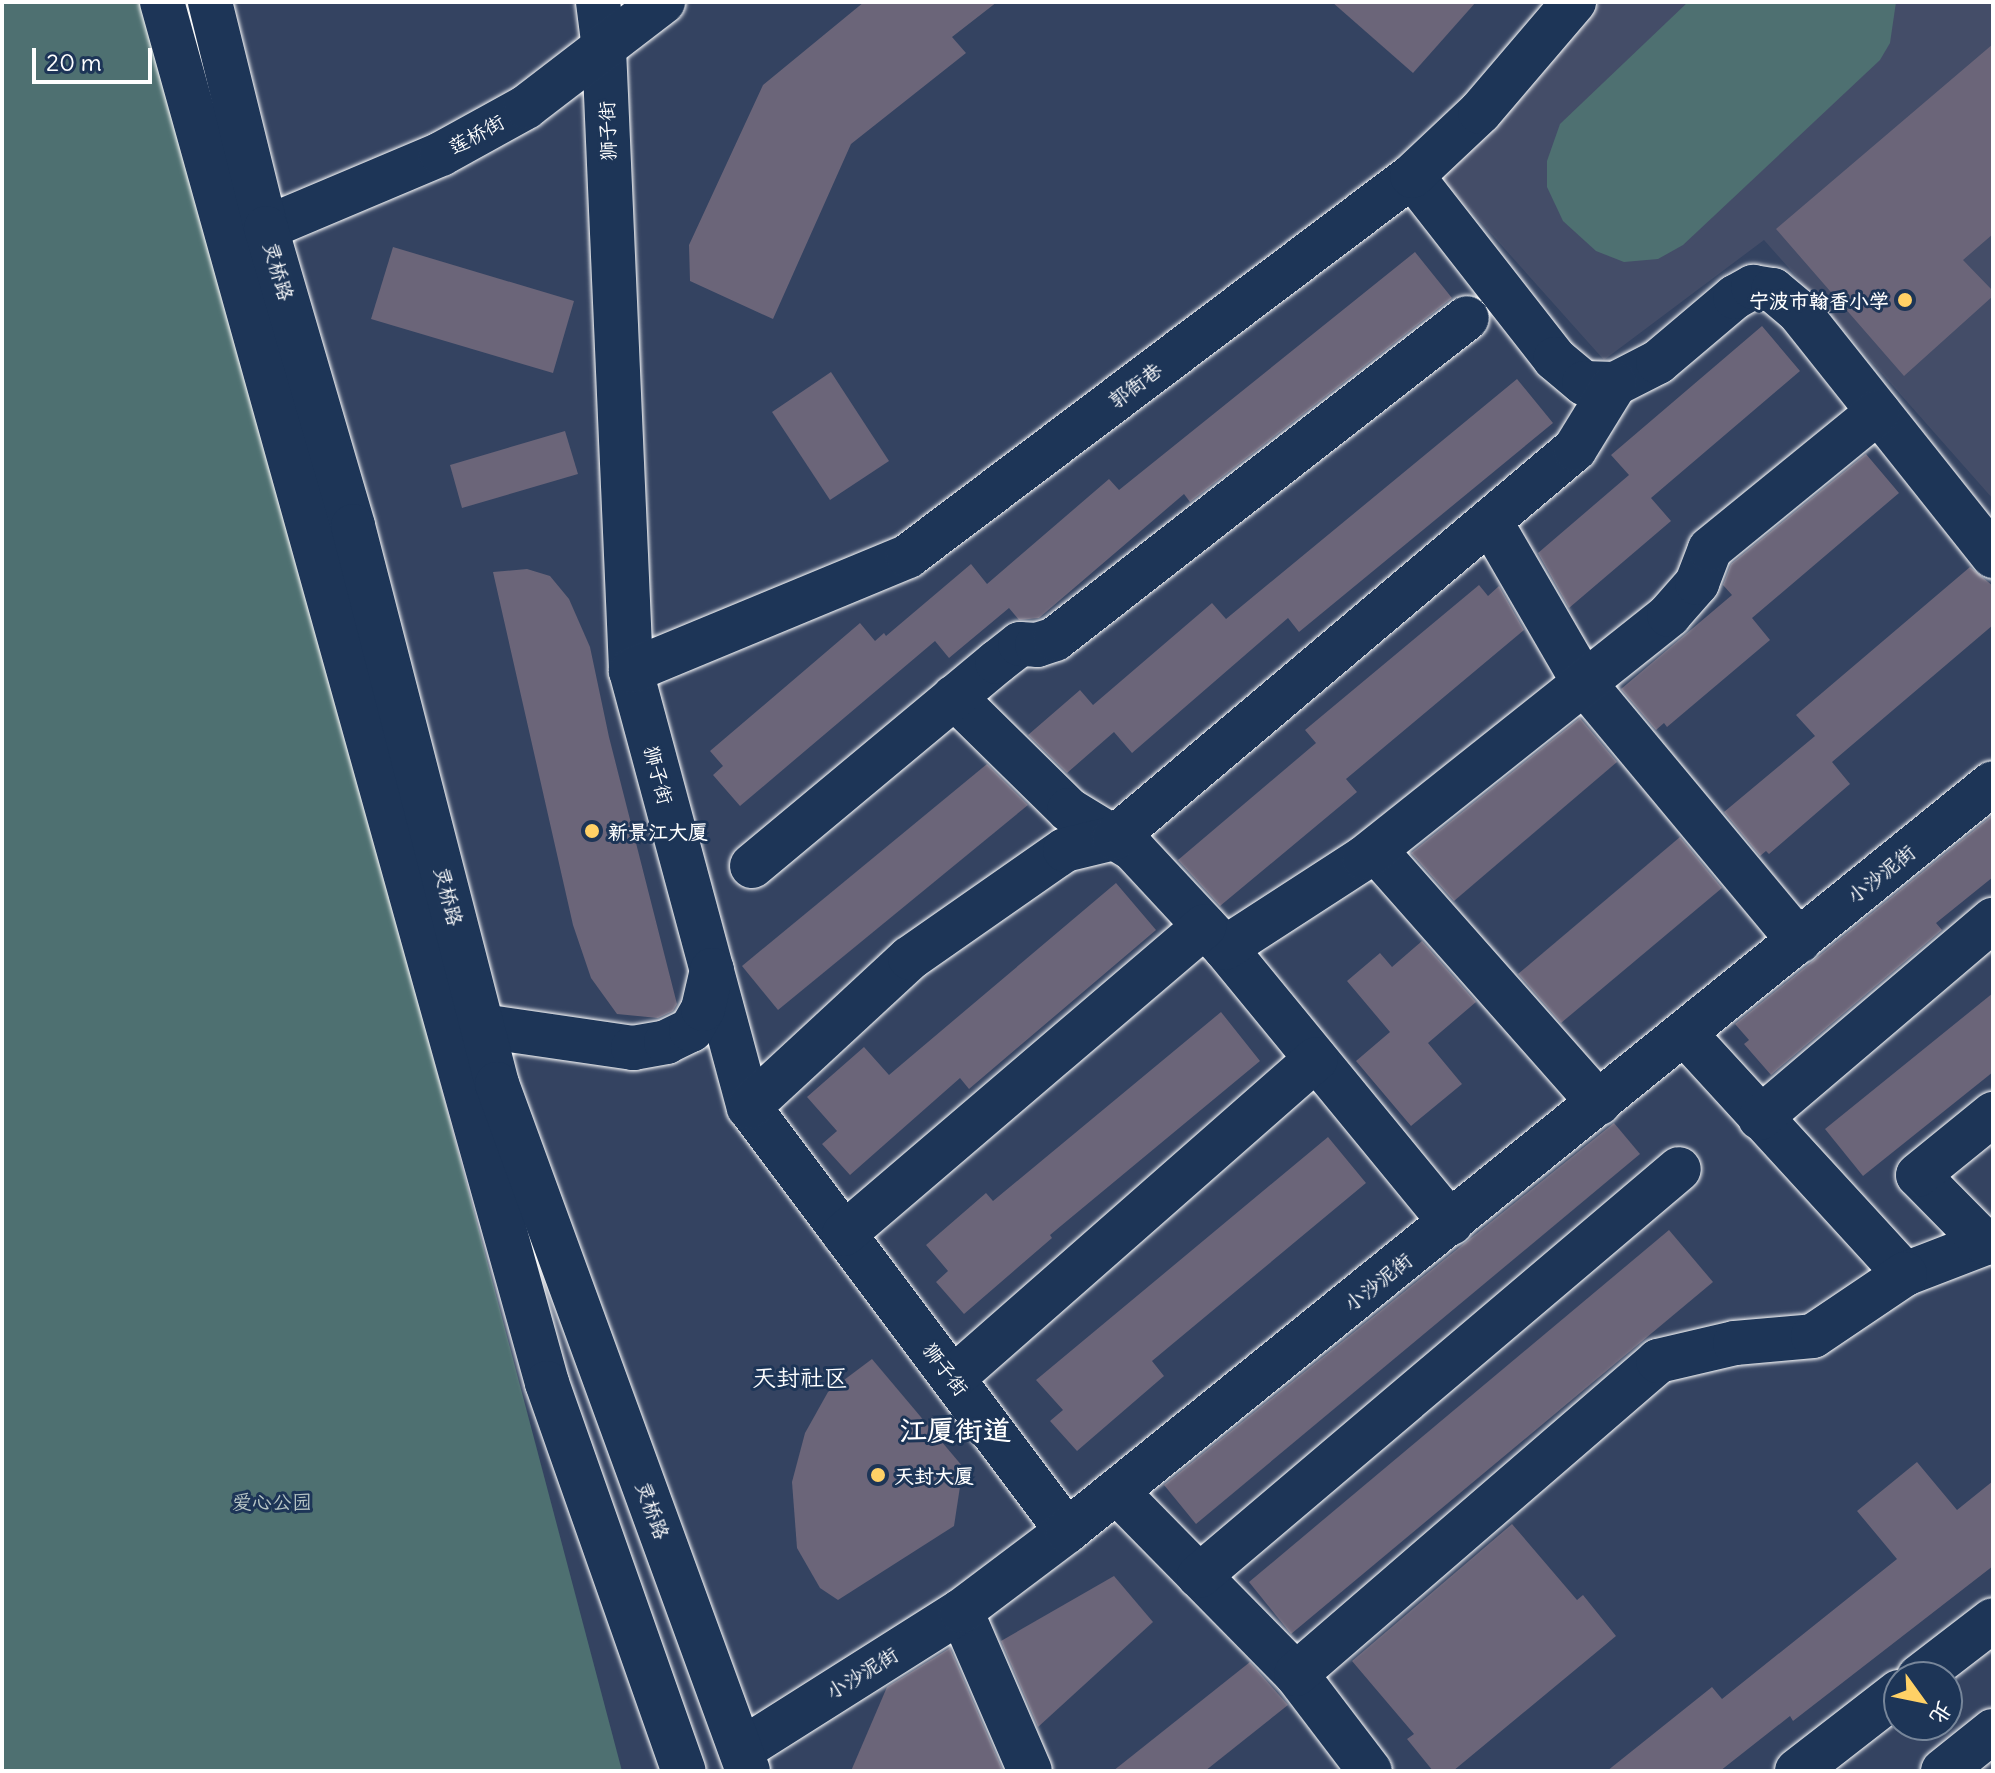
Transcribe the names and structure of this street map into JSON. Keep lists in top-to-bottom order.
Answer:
{
  "streets": {
    "street": [
      "狮子街",
      "莲桥街",
      "灵桥路",
      "郭衙巷",
      "小沙泥街"
    ]
  },
  "crossings": [
    ["狮子街", "莲桥街"],
    ["狮子街", "郭衙巷"],
    ["狮子街", "小沙泥街"],
    ["莲桥街", "灵桥路"],
    ["灵桥路", "小沙泥街"]
  ],
  "districts": ["天封社区", "江厦街道"],
  "parks": ["爱心公园"],
  "places": ["宁波市翰香小学", "新景江大厦", "天封大厦"],
  "scale_bar": "20 m",
  "north": "bottom right"
}
